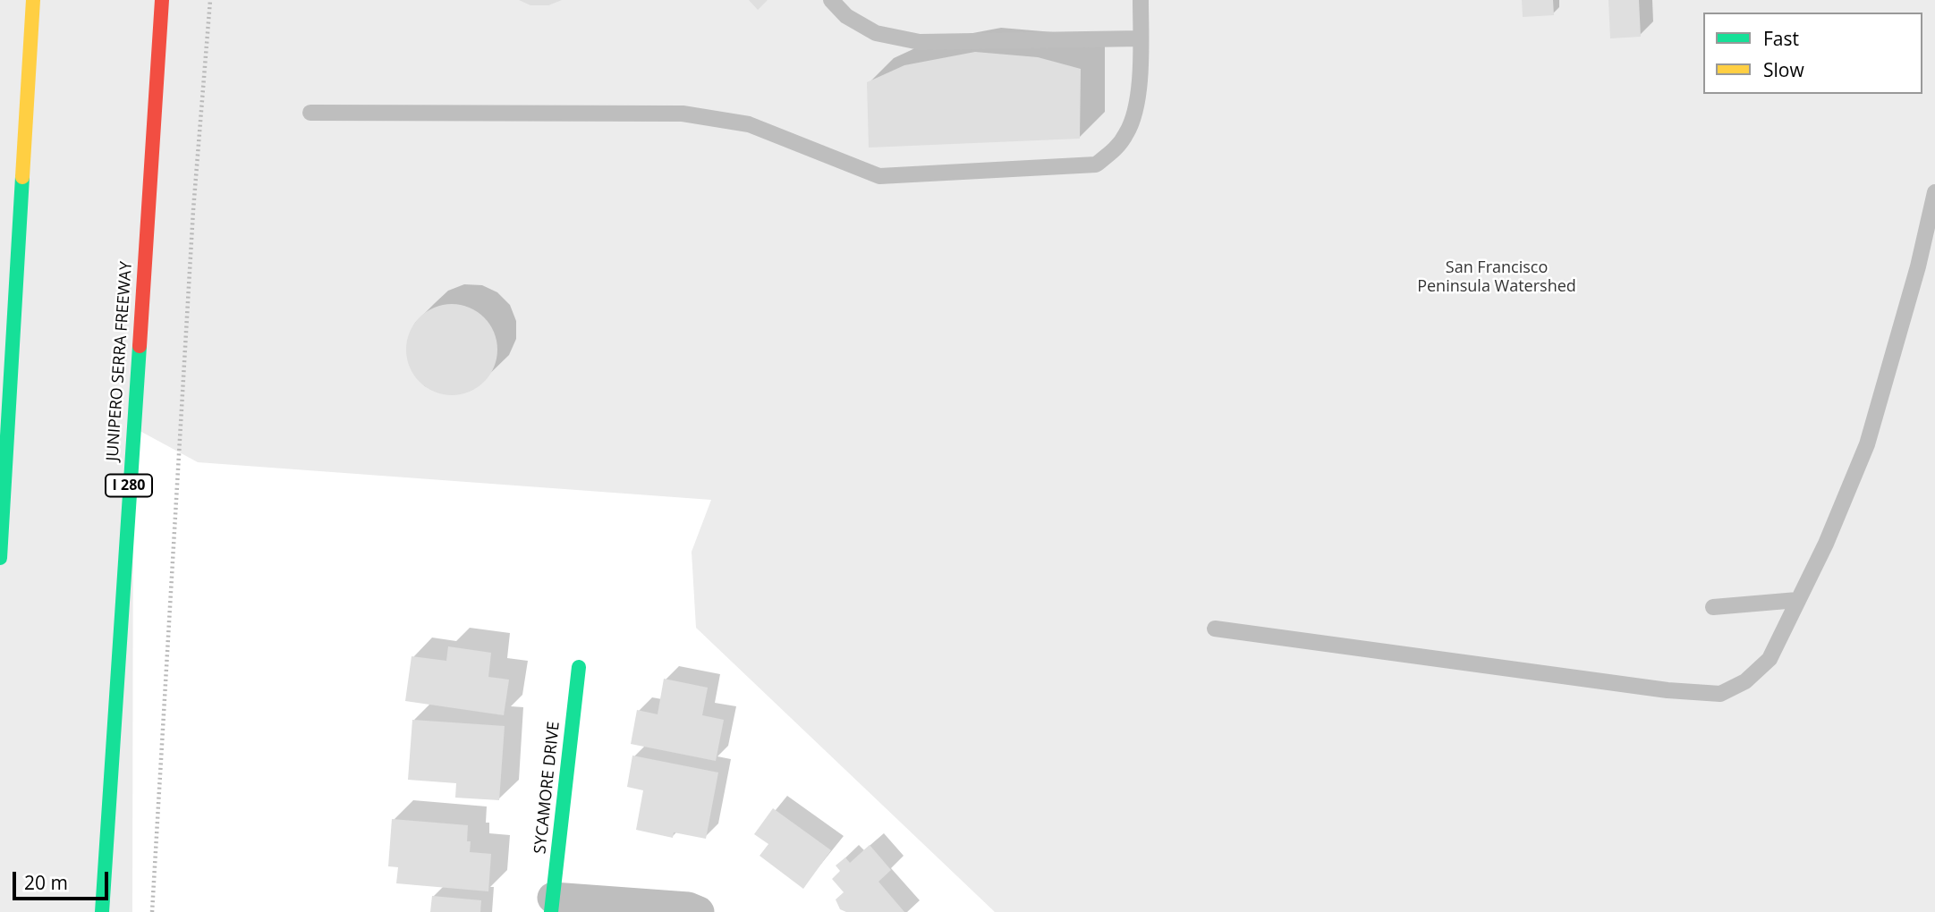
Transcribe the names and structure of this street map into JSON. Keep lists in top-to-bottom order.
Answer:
{
  "streets": {
    "main road": ["JUNIPERO SERRA FREEWAY", "I 280", "SYCAMORE DRIVE"]
  },
  "parks": ["San Francisco Peninsula Watershed"],
  "legend": ["Fast", "Slow"],
  "scale_bar": "20 m"
}
